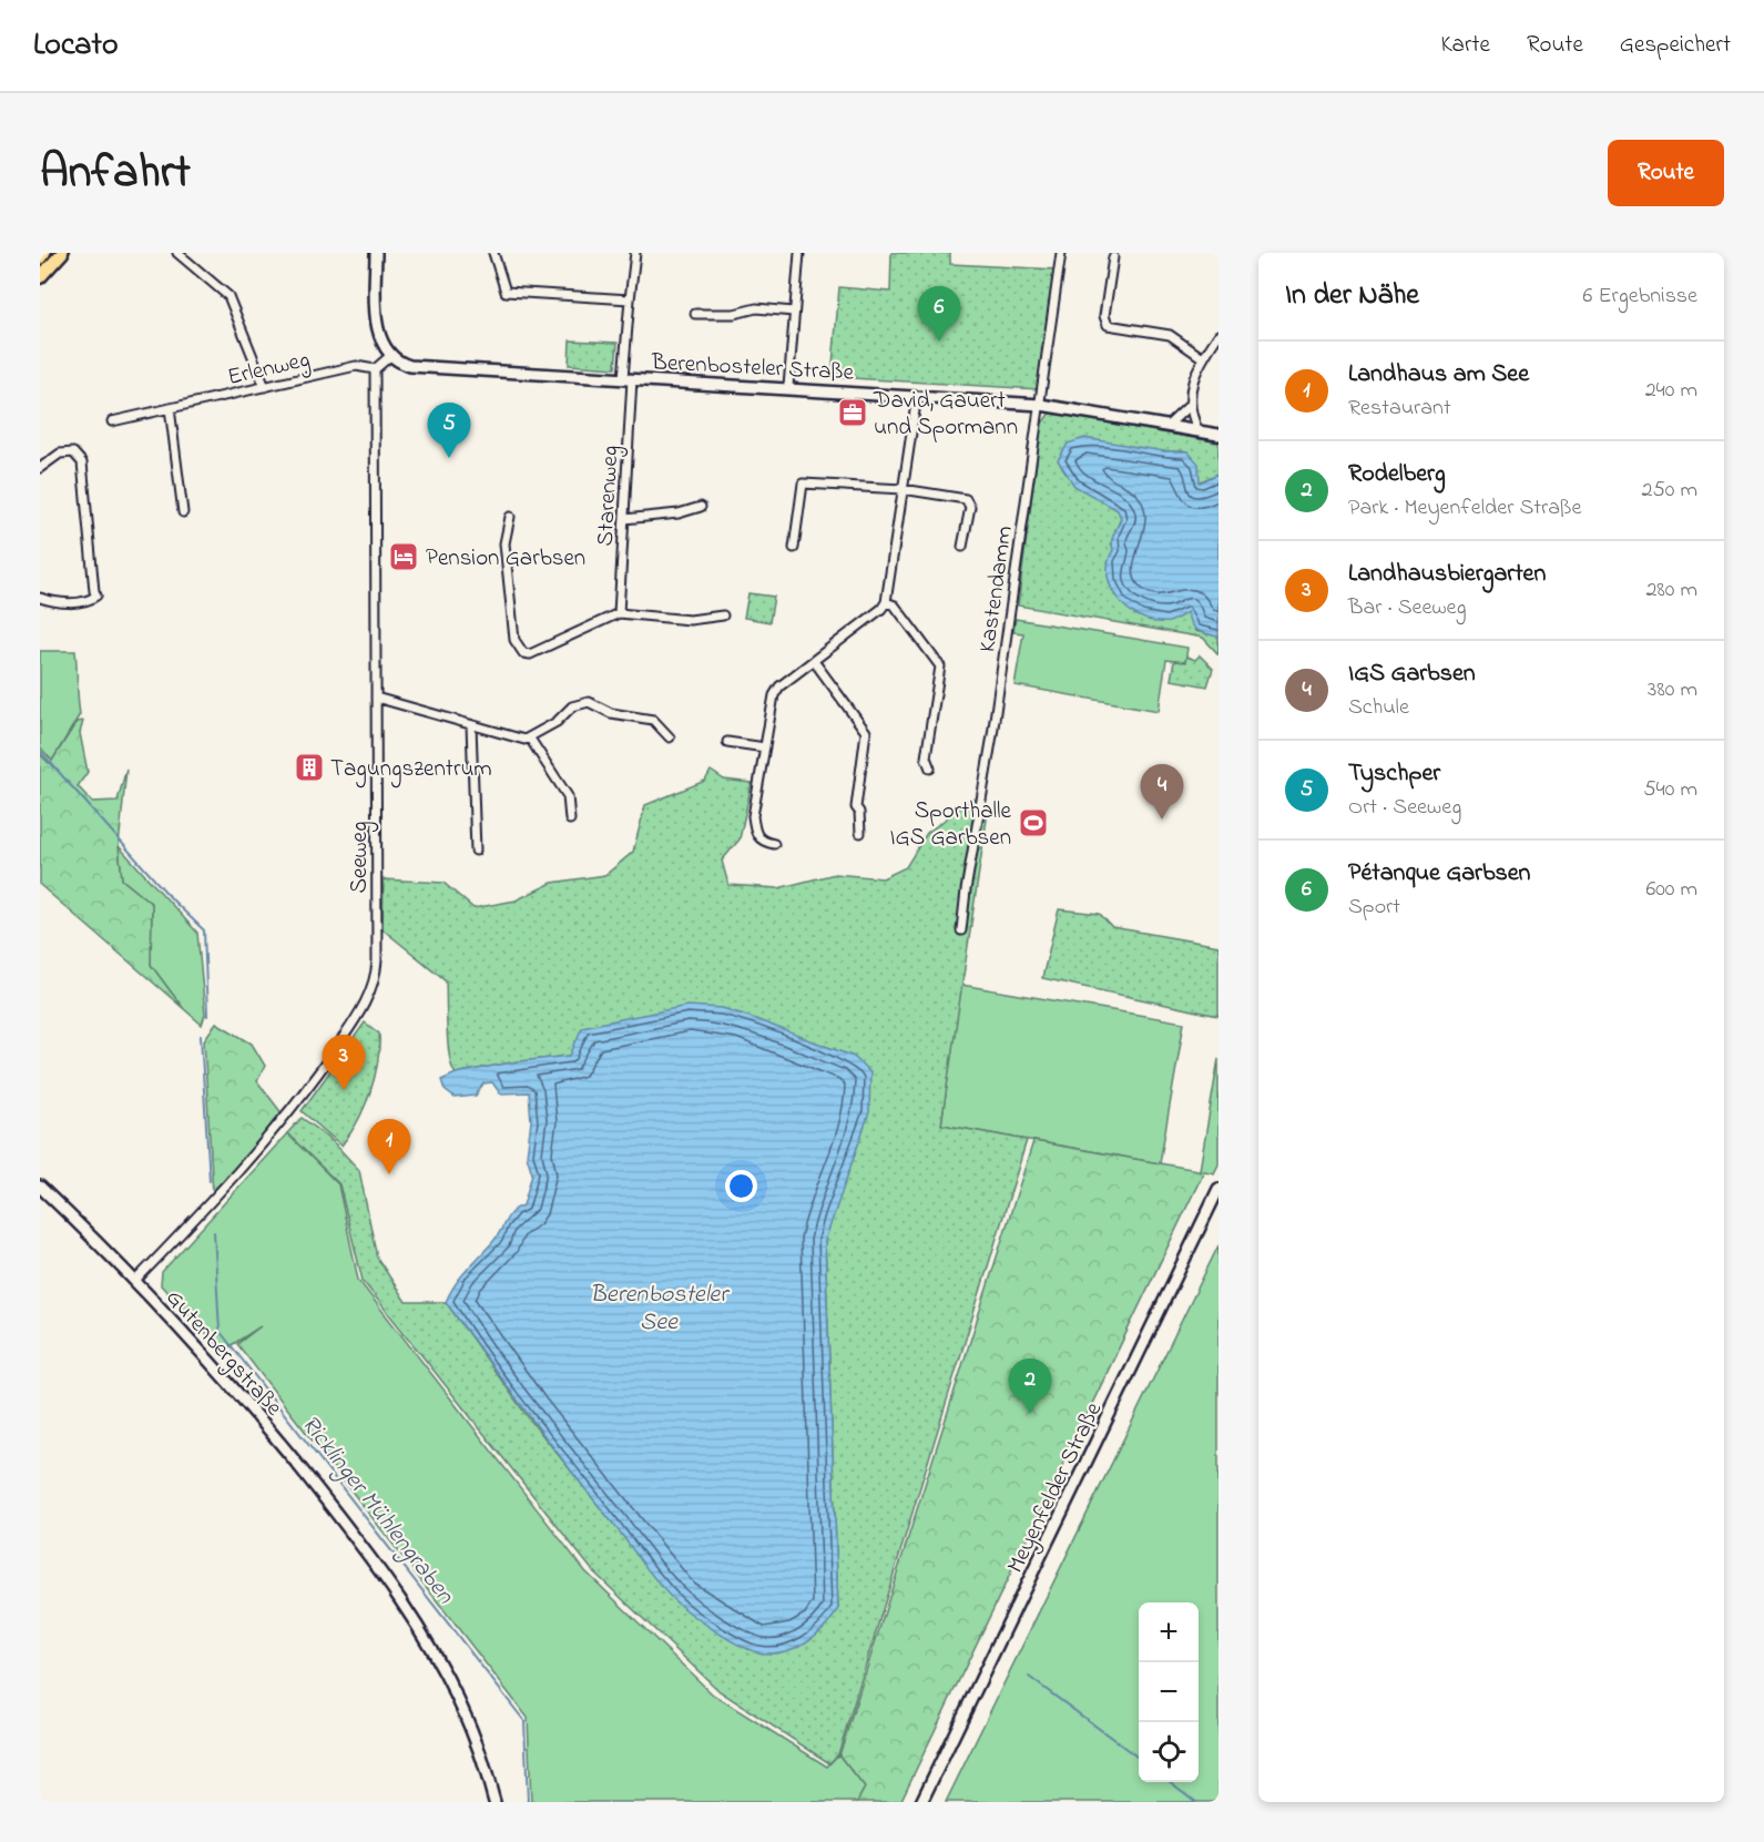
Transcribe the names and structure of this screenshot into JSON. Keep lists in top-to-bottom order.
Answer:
{
  "streets": {
    "street": [
      "Berenbosteler Straße",
      "Erlenweg",
      "Starenweg",
      "Kastendamm",
      "Seeweg",
      "Gutenbergstraße",
      "Meyenfelder Straße"
    ]
  },
  "crossings": [
    ["Berenbosteler Straße", "Starenweg"],
    ["Berenbosteler Straße", "Kastendamm"],
    ["Erlenweg", "Seeweg"],
    ["Seeweg", "Gutenbergstraße"]
  ],
  "water": ["Berenbosteler See", "Ricklinger Mühlengraben"],
  "places": {
    "office": ["David, Gauert und Spormann"],
    "hotel": ["Pension Garbsen"],
    "building": ["Tagungszentrum"],
    "sports": ["Sporthalle IGS Garbsen"]
  },
  "page": {
    "header": "Locato",
    "nav": ["Karte", "Route", "Gespeichert"],
    "title": "Anfahrt",
    "buttons": "Route",
    "heading": ["In der Nähe", "6 Ergebnisse"],
    "pins": [
      "6",
      "5",
      "4",
      "3",
      "1",
      "2"
    ],
    "list": [
      {
        "mark": "1",
        "name": "Landhaus am See",
        "note": "Restaurant",
        "value": "240 m"
      },
      {
        "mark": "2",
        "name": "Rodelberg",
        "note": "Park · Meyenfelder Straße",
        "value": "250 m"
      },
      {
        "mark": "3",
        "name": "Landhausbiergarten",
        "note": "Bar · Seeweg",
        "value": "280 m"
      },
      {
        "mark": "4",
        "name": "IGS Garbsen",
        "note": "Schule",
        "value": "380 m"
      },
      {
        "mark": "5",
        "name": "Tyschper",
        "note": "Ort · Seeweg",
        "value": "540 m"
      },
      {
        "mark": "6",
        "name": "Pétanque Garbsen",
        "note": "Sport",
        "value": "600 m"
      }
    ],
    "map_buttons": ["+", "−"]
  }
}
